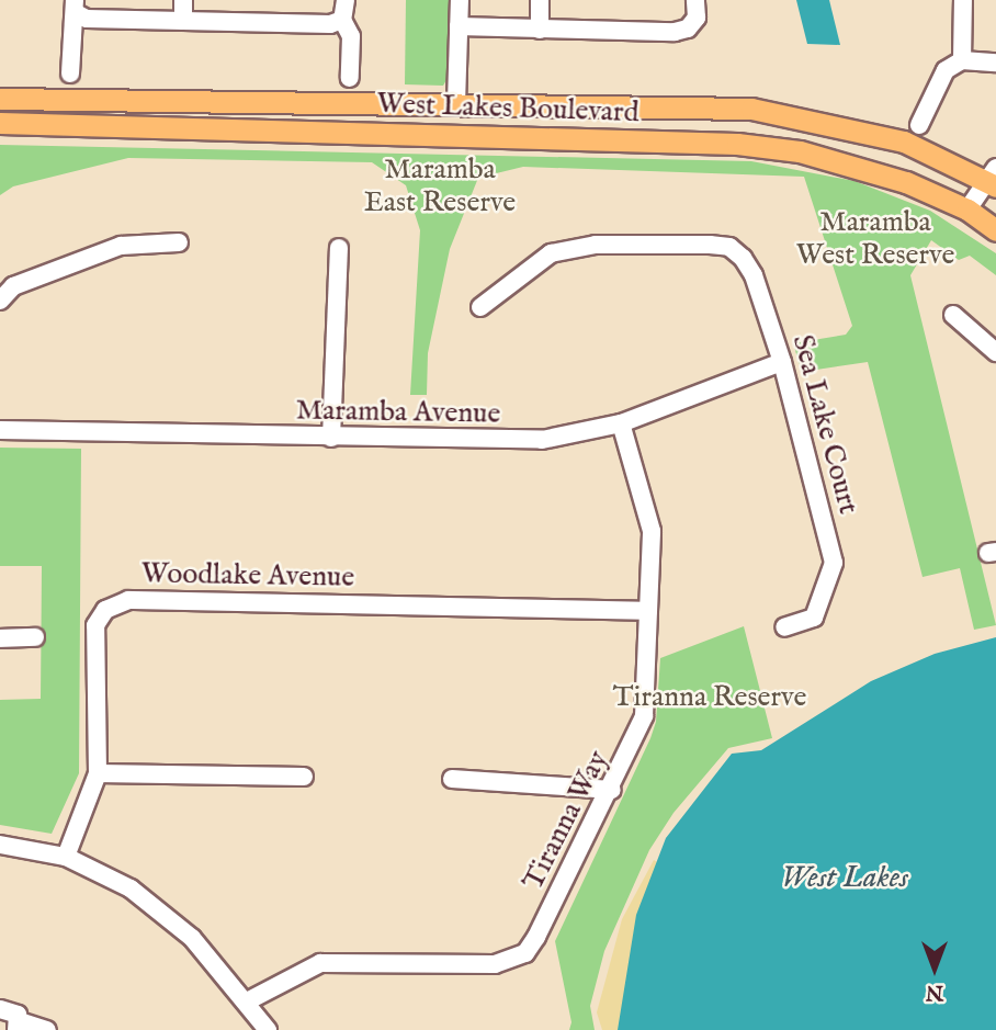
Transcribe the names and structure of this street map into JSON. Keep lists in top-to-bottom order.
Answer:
{
  "streets": {
    "main road": ["West Lakes Boulevard"],
    "street": [
      "Maramba Avenue",
      "Sea Lake Court",
      "Woodlake Avenue",
      "Tiranna Way"
    ]
  },
  "crossings": [
    ["Maramba Avenue", "Sea Lake Court"],
    ["Maramba Avenue", "Tiranna Way"],
    ["Woodlake Avenue", "Tiranna Way"]
  ],
  "water": ["West Lakes"],
  "parks": ["Maramba East Reserve", "Maramba West Reserve", "Tiranna Reserve"],
  "north": "bottom"
}
